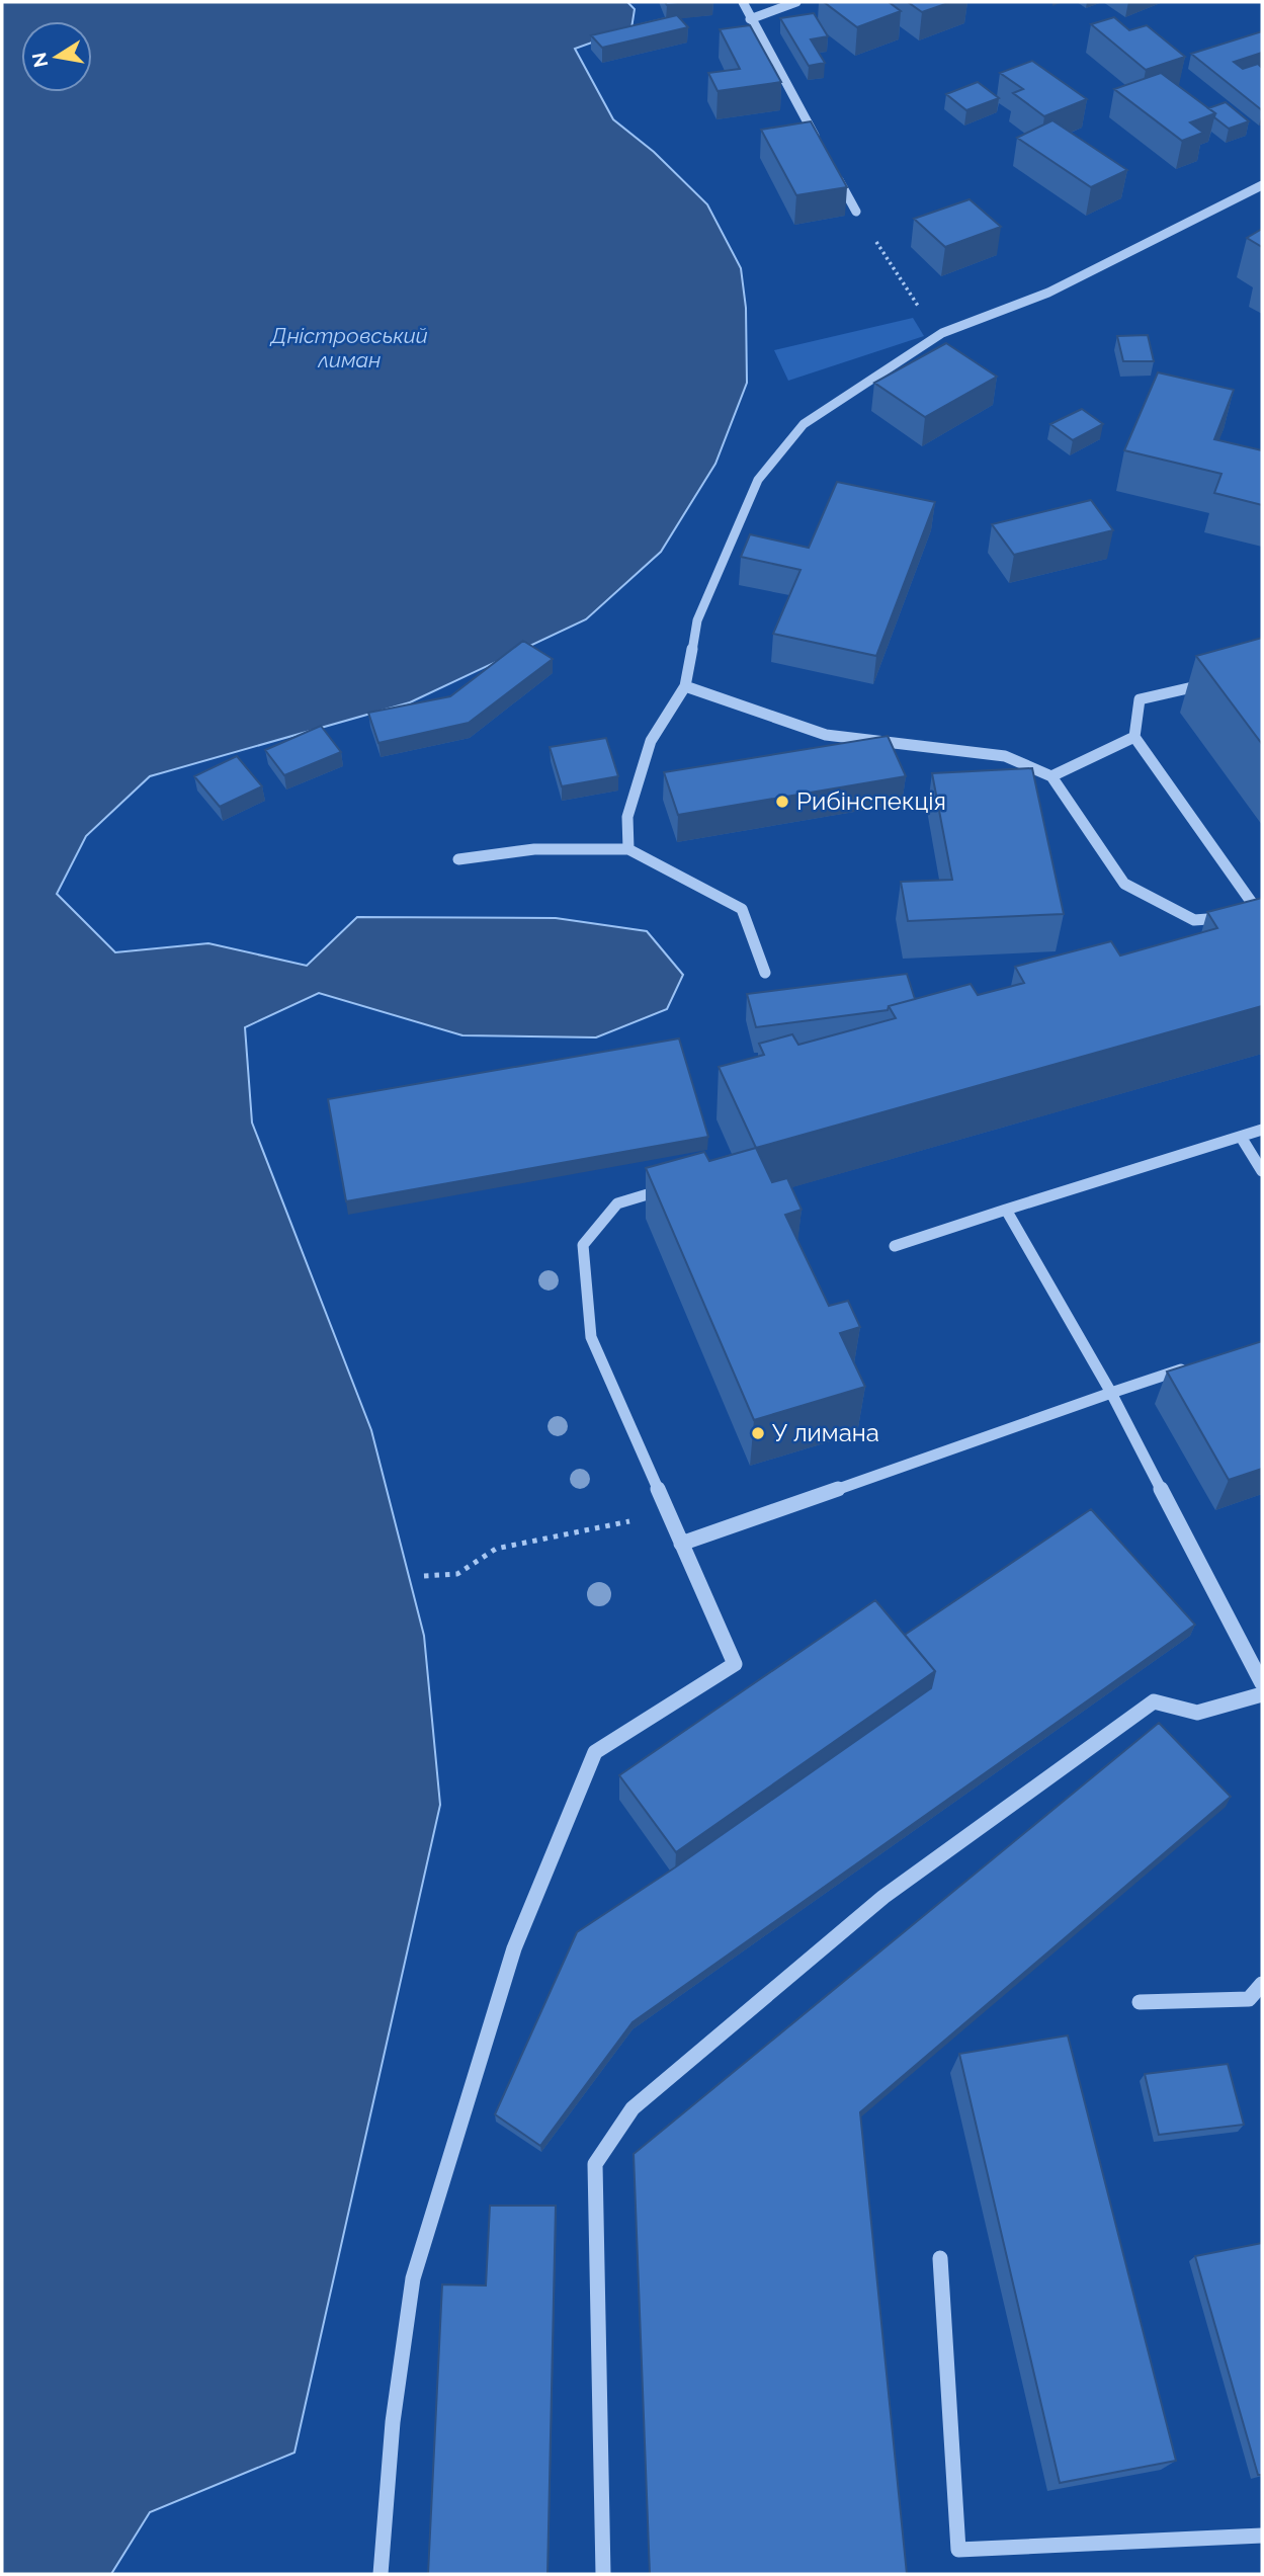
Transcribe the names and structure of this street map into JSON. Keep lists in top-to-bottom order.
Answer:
{
  "water": ["Дністровський лиман"],
  "places": ["Рибінспекція", "У лимана"],
  "north": "left"
}
